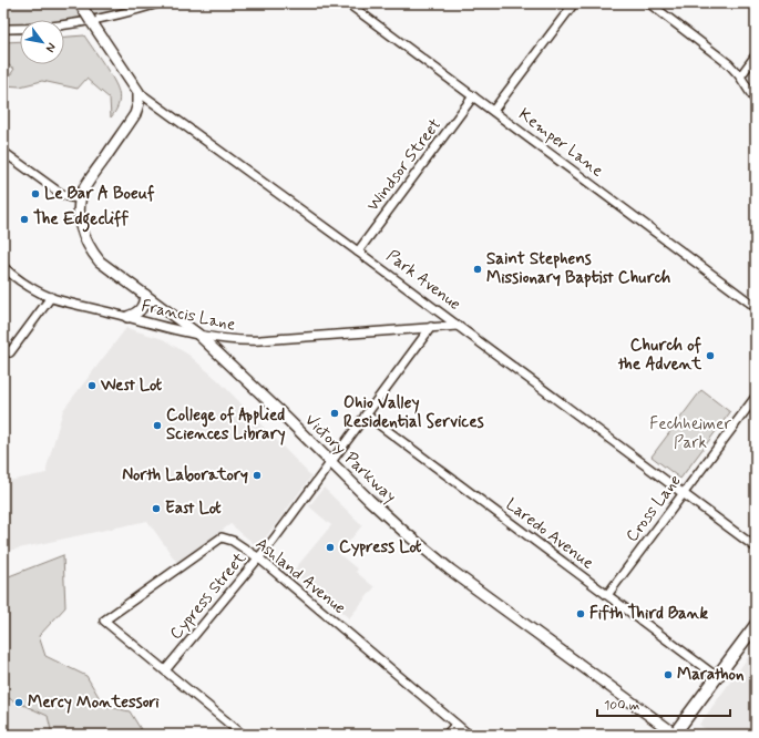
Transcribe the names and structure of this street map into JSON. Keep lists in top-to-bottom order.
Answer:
{
  "streets": {
    "street": [
      "Kemper Lane",
      "Windsor Street",
      "Park Avenue",
      "Francis Lane",
      "Victory Parkway",
      "Cross Lane",
      "Laredo Avenue",
      "Ashland Avenue",
      "Cypress Street"
    ]
  },
  "crossings": [
    ["Kemper Lane", "Windsor Street"],
    ["Windsor Street", "Park Avenue"],
    ["Park Avenue", "Francis Lane"],
    ["Park Avenue", "Victory Parkway"],
    ["Park Avenue", "Cross Lane"],
    ["Francis Lane", "Victory Parkway"],
    ["Francis Lane", "Cypress Street"],
    ["Victory Parkway", "Cypress Street"],
    ["Cross Lane", "Laredo Avenue"],
    ["Laredo Avenue", "Cypress Street"],
    ["Ashland Avenue", "Cypress Street"]
  ],
  "parks": ["Fechheimer Park"],
  "places": [
    "Le Bar A Boeuf",
    "The Edgecliff",
    "Saint Stephens Missionary Baptist Church",
    "Church of the Advent",
    "West Lot",
    "Ohio Valley Residential Services",
    "College of Applied Sciences Library",
    "North Laboratory",
    "East Lot",
    "Cypress Lot",
    "Fifth Third Bank",
    "Marathon",
    "Mercy Montessori"
  ],
  "scale_bar": "100 m",
  "north": "bottom right"
}
